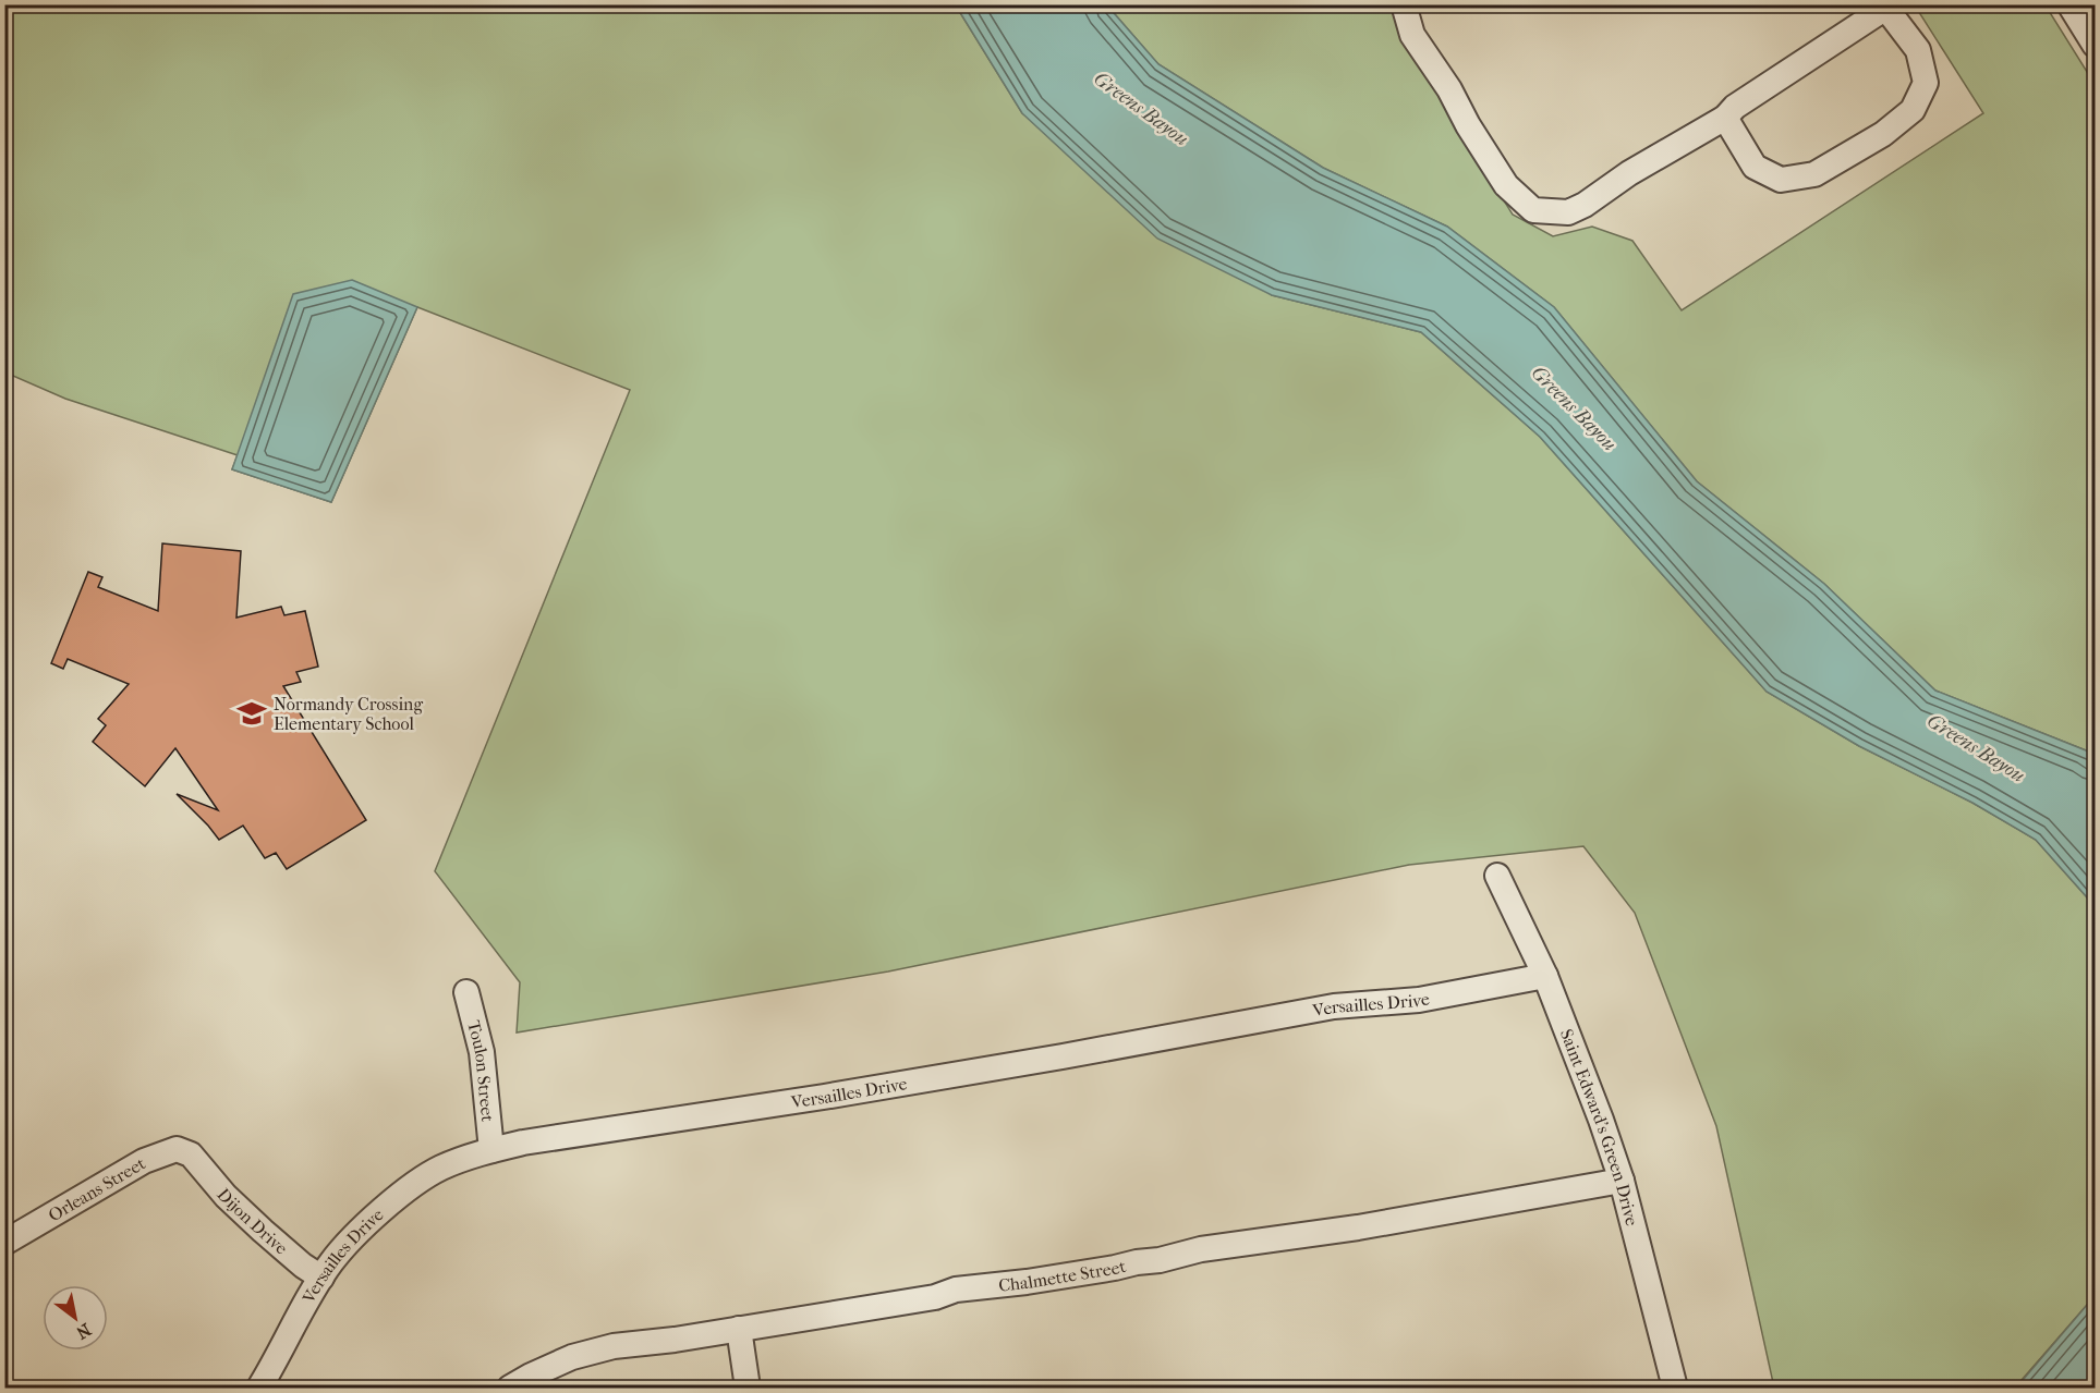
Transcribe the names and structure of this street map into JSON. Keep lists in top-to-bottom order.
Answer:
{
  "streets": {
    "street": [
      "Versailles Drive",
      "Toulon Street",
      "Saint Edward's Green Drive",
      "Orleans Street",
      "Dijon Drive",
      "Chalmette Street"
    ]
  },
  "crossings": [
    ["Versailles Drive", "Toulon Street"],
    ["Versailles Drive", "Saint Edward's Green Drive"],
    ["Versailles Drive", "Dijon Drive"],
    ["Saint Edward's Green Drive", "Chalmette Street"],
    ["Orleans Street", "Dijon Drive"]
  ],
  "water": ["Greens Bayou"],
  "places": {
    "school or university": ["Normandy Crossing Elementary School"]
  },
  "north": "bottom right"
}
